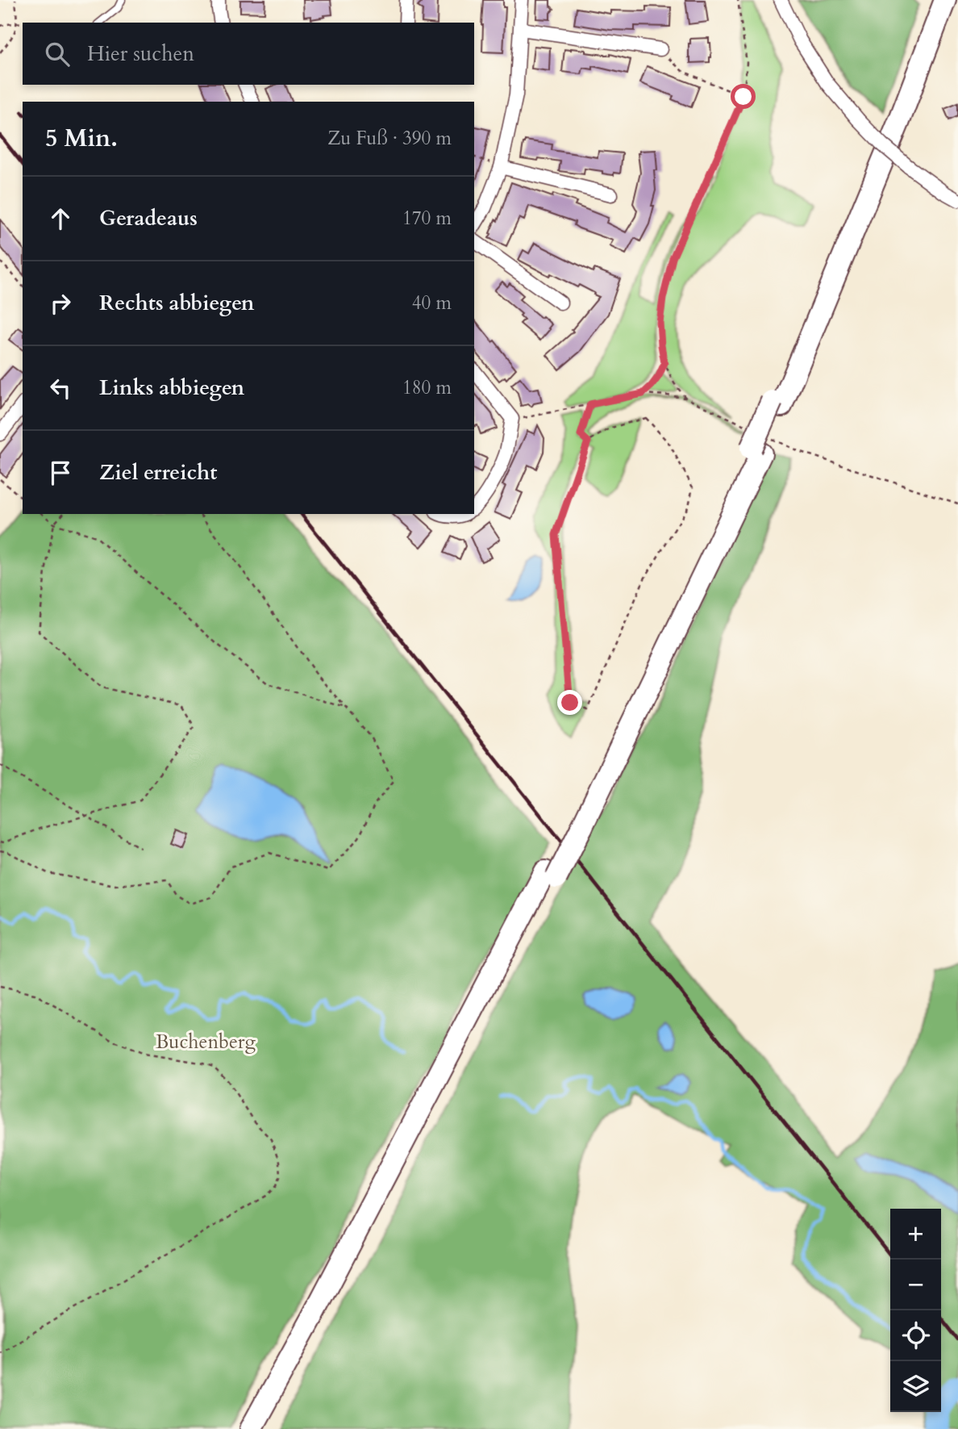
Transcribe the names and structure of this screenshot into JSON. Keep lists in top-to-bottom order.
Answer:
{
  "parks": ["Buchenberg"],
  "page": {
    "search": "Hier suchen",
    "heading": ["5 Min.", "Zu Fuß · 390 m"],
    "list": [
      ["Geradeaus", "170 m"],
      ["Rechts abbiegen", "40 m"],
      ["Links abbiegen", "180 m"],
      "Ziel erreicht"
    ],
    "map_buttons": ["+", "−"]
  }
}
